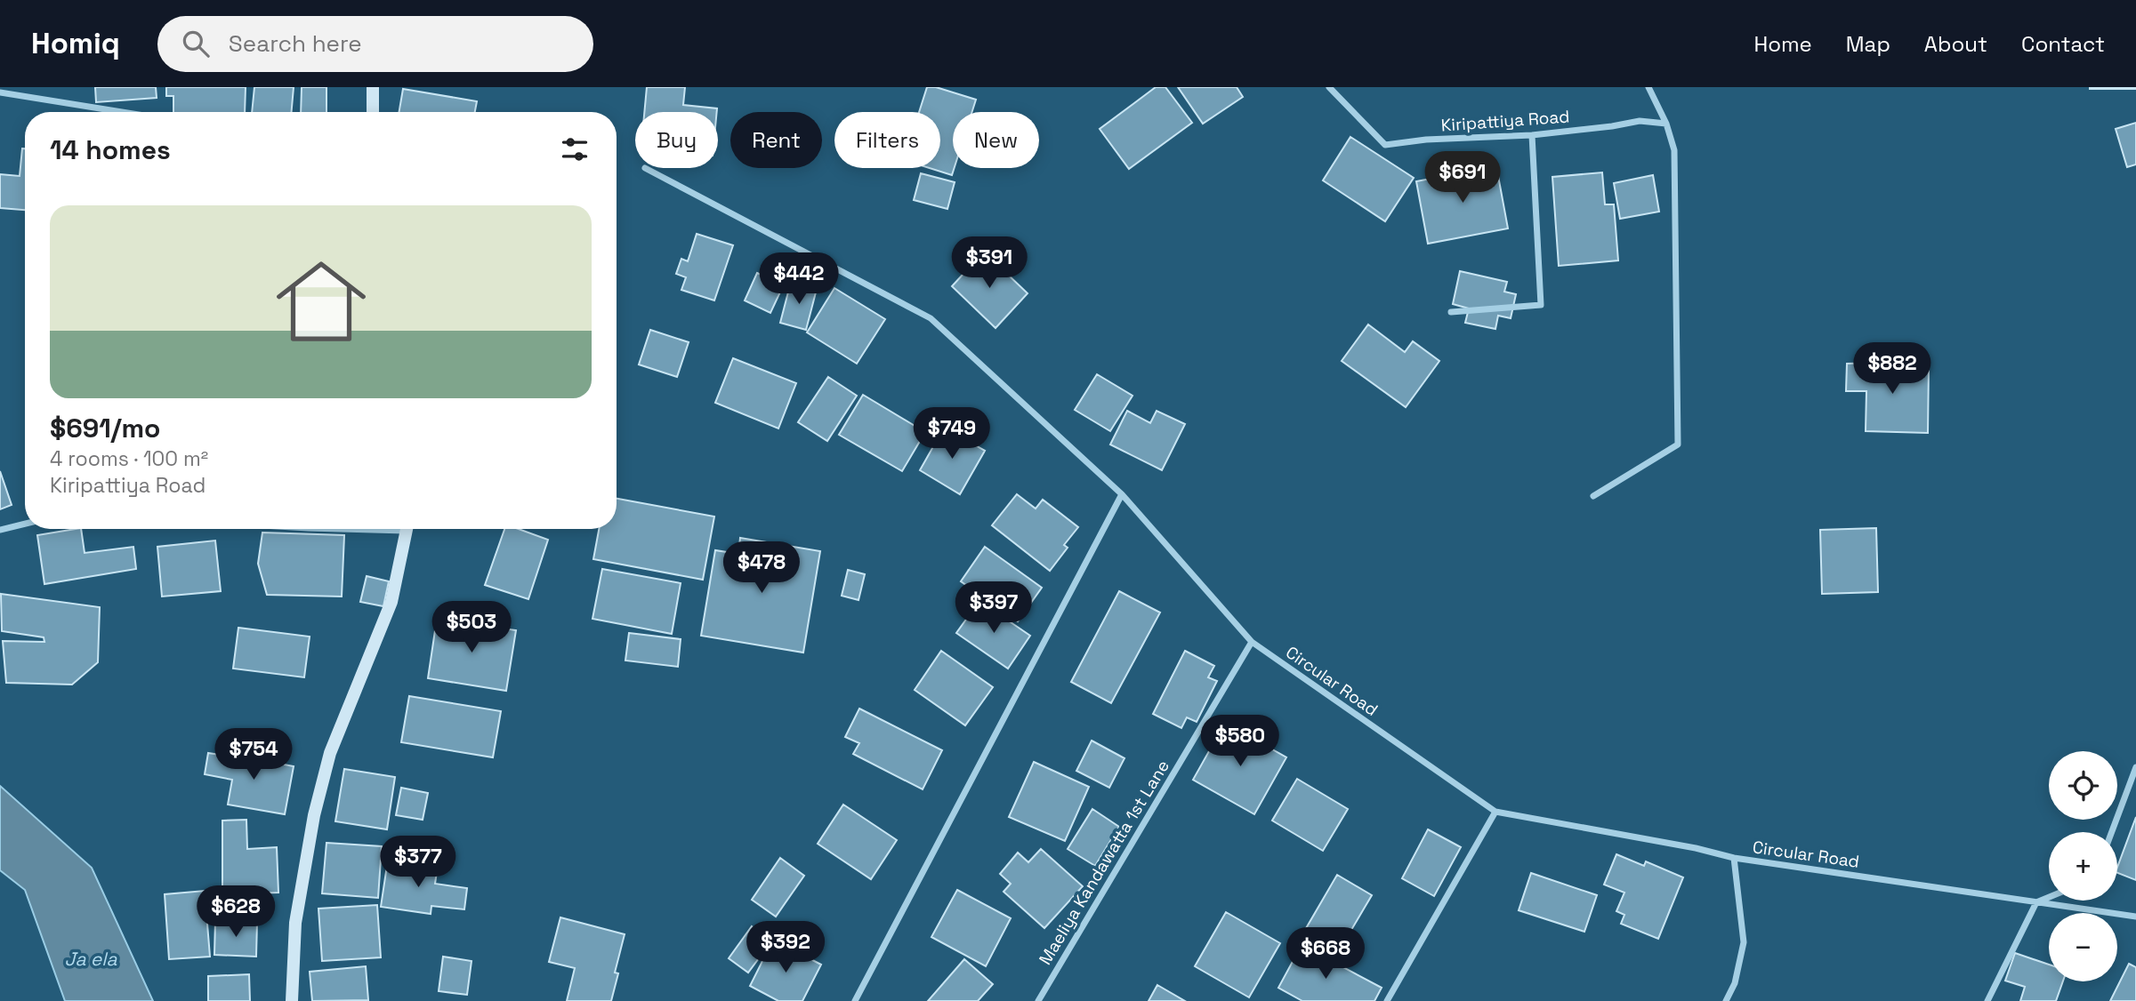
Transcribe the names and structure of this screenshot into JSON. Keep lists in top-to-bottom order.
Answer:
{
  "streets": {
    "street": ["Kiripattiya Road", "Circular Road", "Maeliya Kandawatta 1st Lane"]
  },
  "crossings": [
    ["Circular Road", "Maeliya Kandawatta 1st Lane"]
  ],
  "water": ["Ja ela"],
  "page": {
    "header": "Homiq",
    "search": "Search here",
    "nav": [
      "Home",
      "Map",
      "About",
      "Contact"
    ],
    "chip": [
      "Buy",
      "Rent",
      "Filters",
      "New"
    ],
    "heading": "14 homes",
    "price": [
      "$691",
      "$391",
      "$442",
      "$882",
      "$749",
      "$478",
      "$397",
      "$503",
      "$580",
      "$754",
      "$377",
      "$628",
      "$392",
      "$668"
    ],
    "list": [
      {
        "name": "$691/mo",
        "note": "4 rooms · 100 m² · Kiripattiya Road"
      }
    ],
    "map_buttons": ["+", "−"]
  }
}
